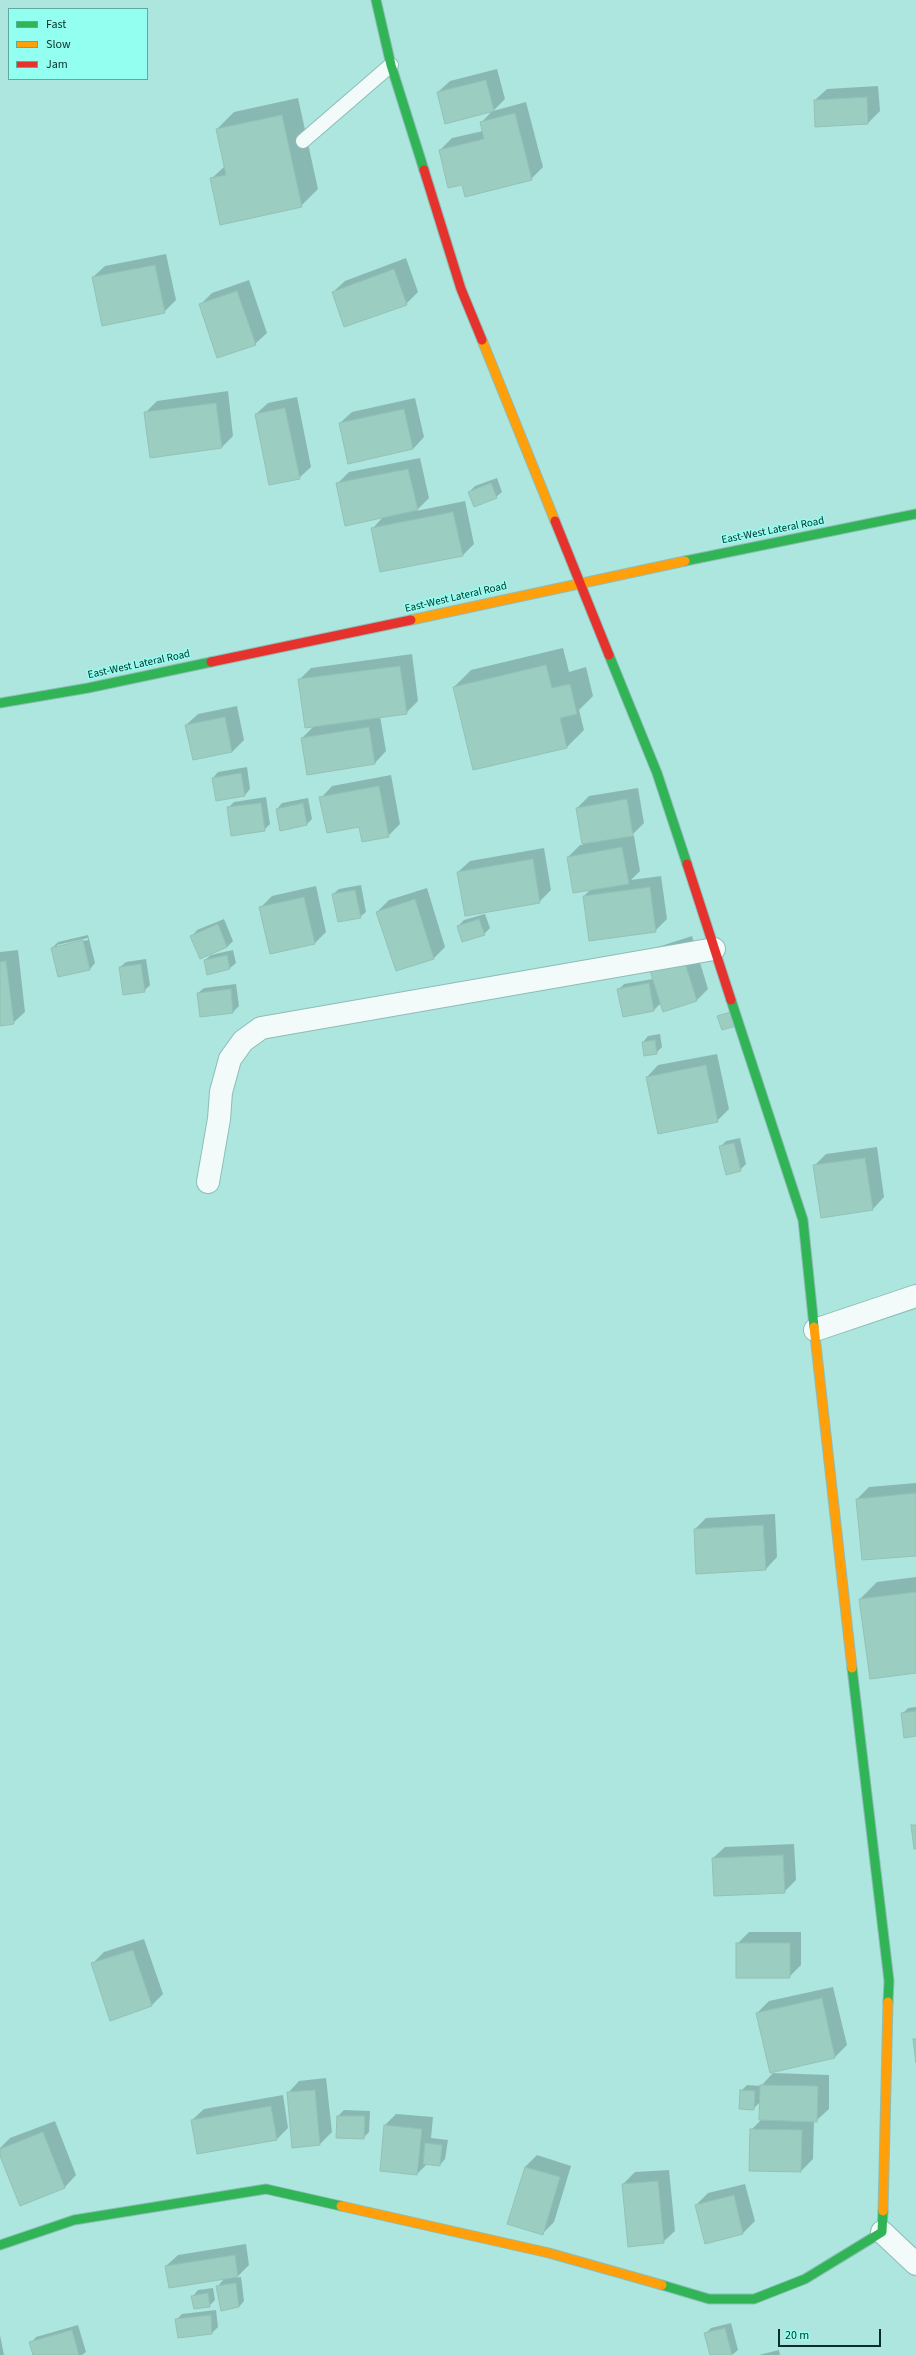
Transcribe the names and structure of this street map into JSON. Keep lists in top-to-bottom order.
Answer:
{
  "streets": {
    "street": ["East-West Lateral Road"]
  },
  "legend": ["Fast", "Slow", "Jam"],
  "scale_bar": "20 m"
}
